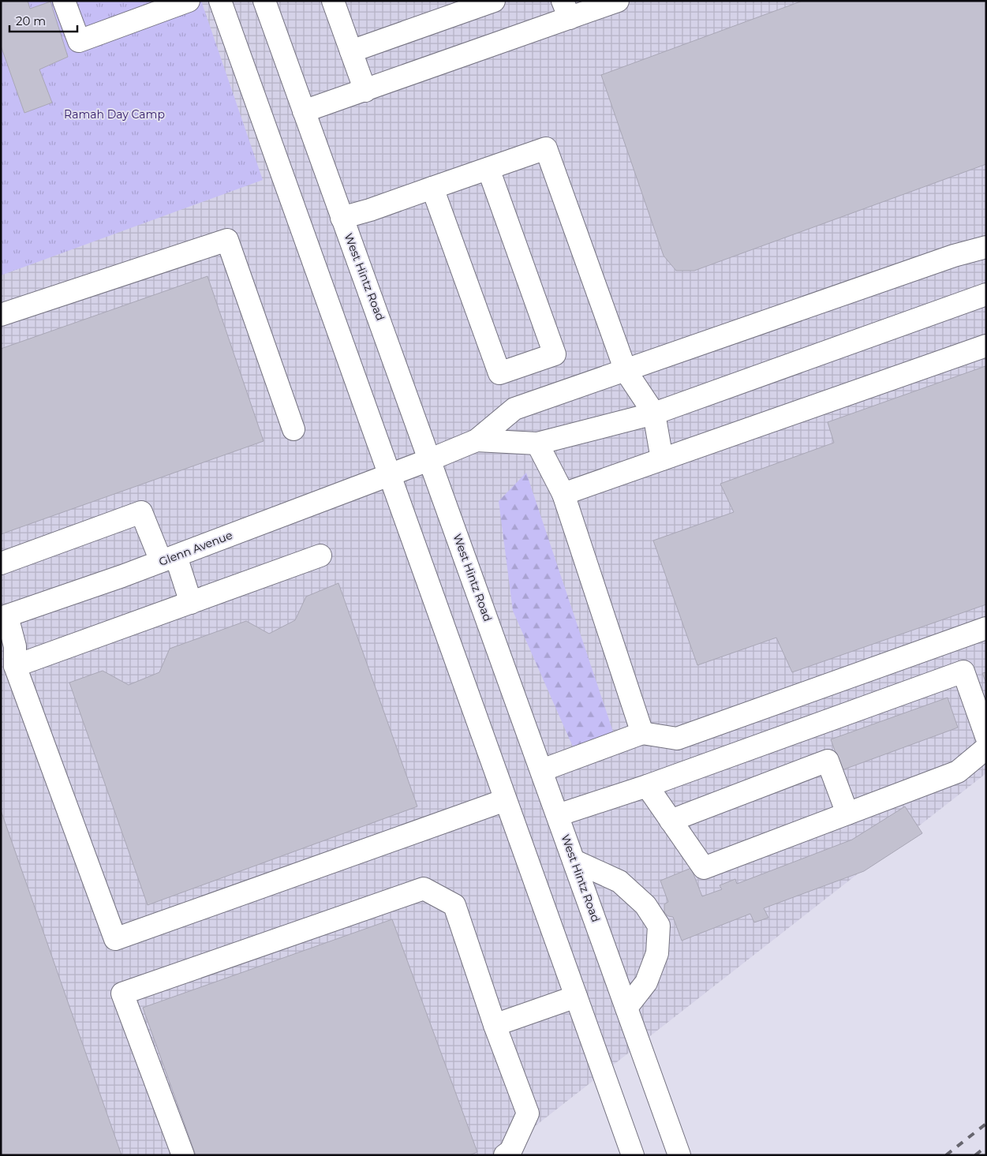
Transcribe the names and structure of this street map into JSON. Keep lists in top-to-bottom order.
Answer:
{
  "streets": {
    "main road": ["West Hintz Road", "Glenn Avenue"]
  },
  "crossings": [
    ["West Hintz Road", "Glenn Avenue"]
  ],
  "parks": ["Ramah Day Camp"],
  "scale_bar": "20 m"
}
